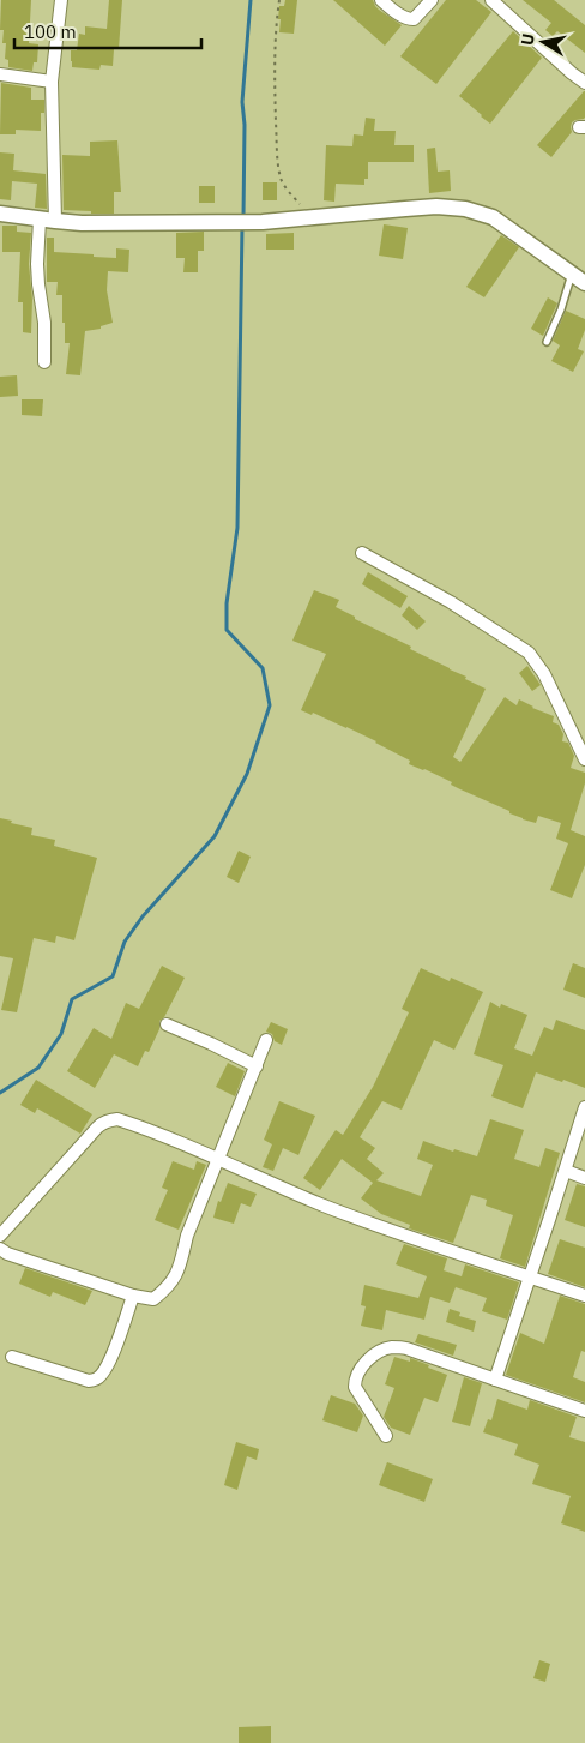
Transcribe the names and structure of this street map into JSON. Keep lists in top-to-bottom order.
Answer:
{
  "scale_bar": "100 m",
  "north": "left"
}
